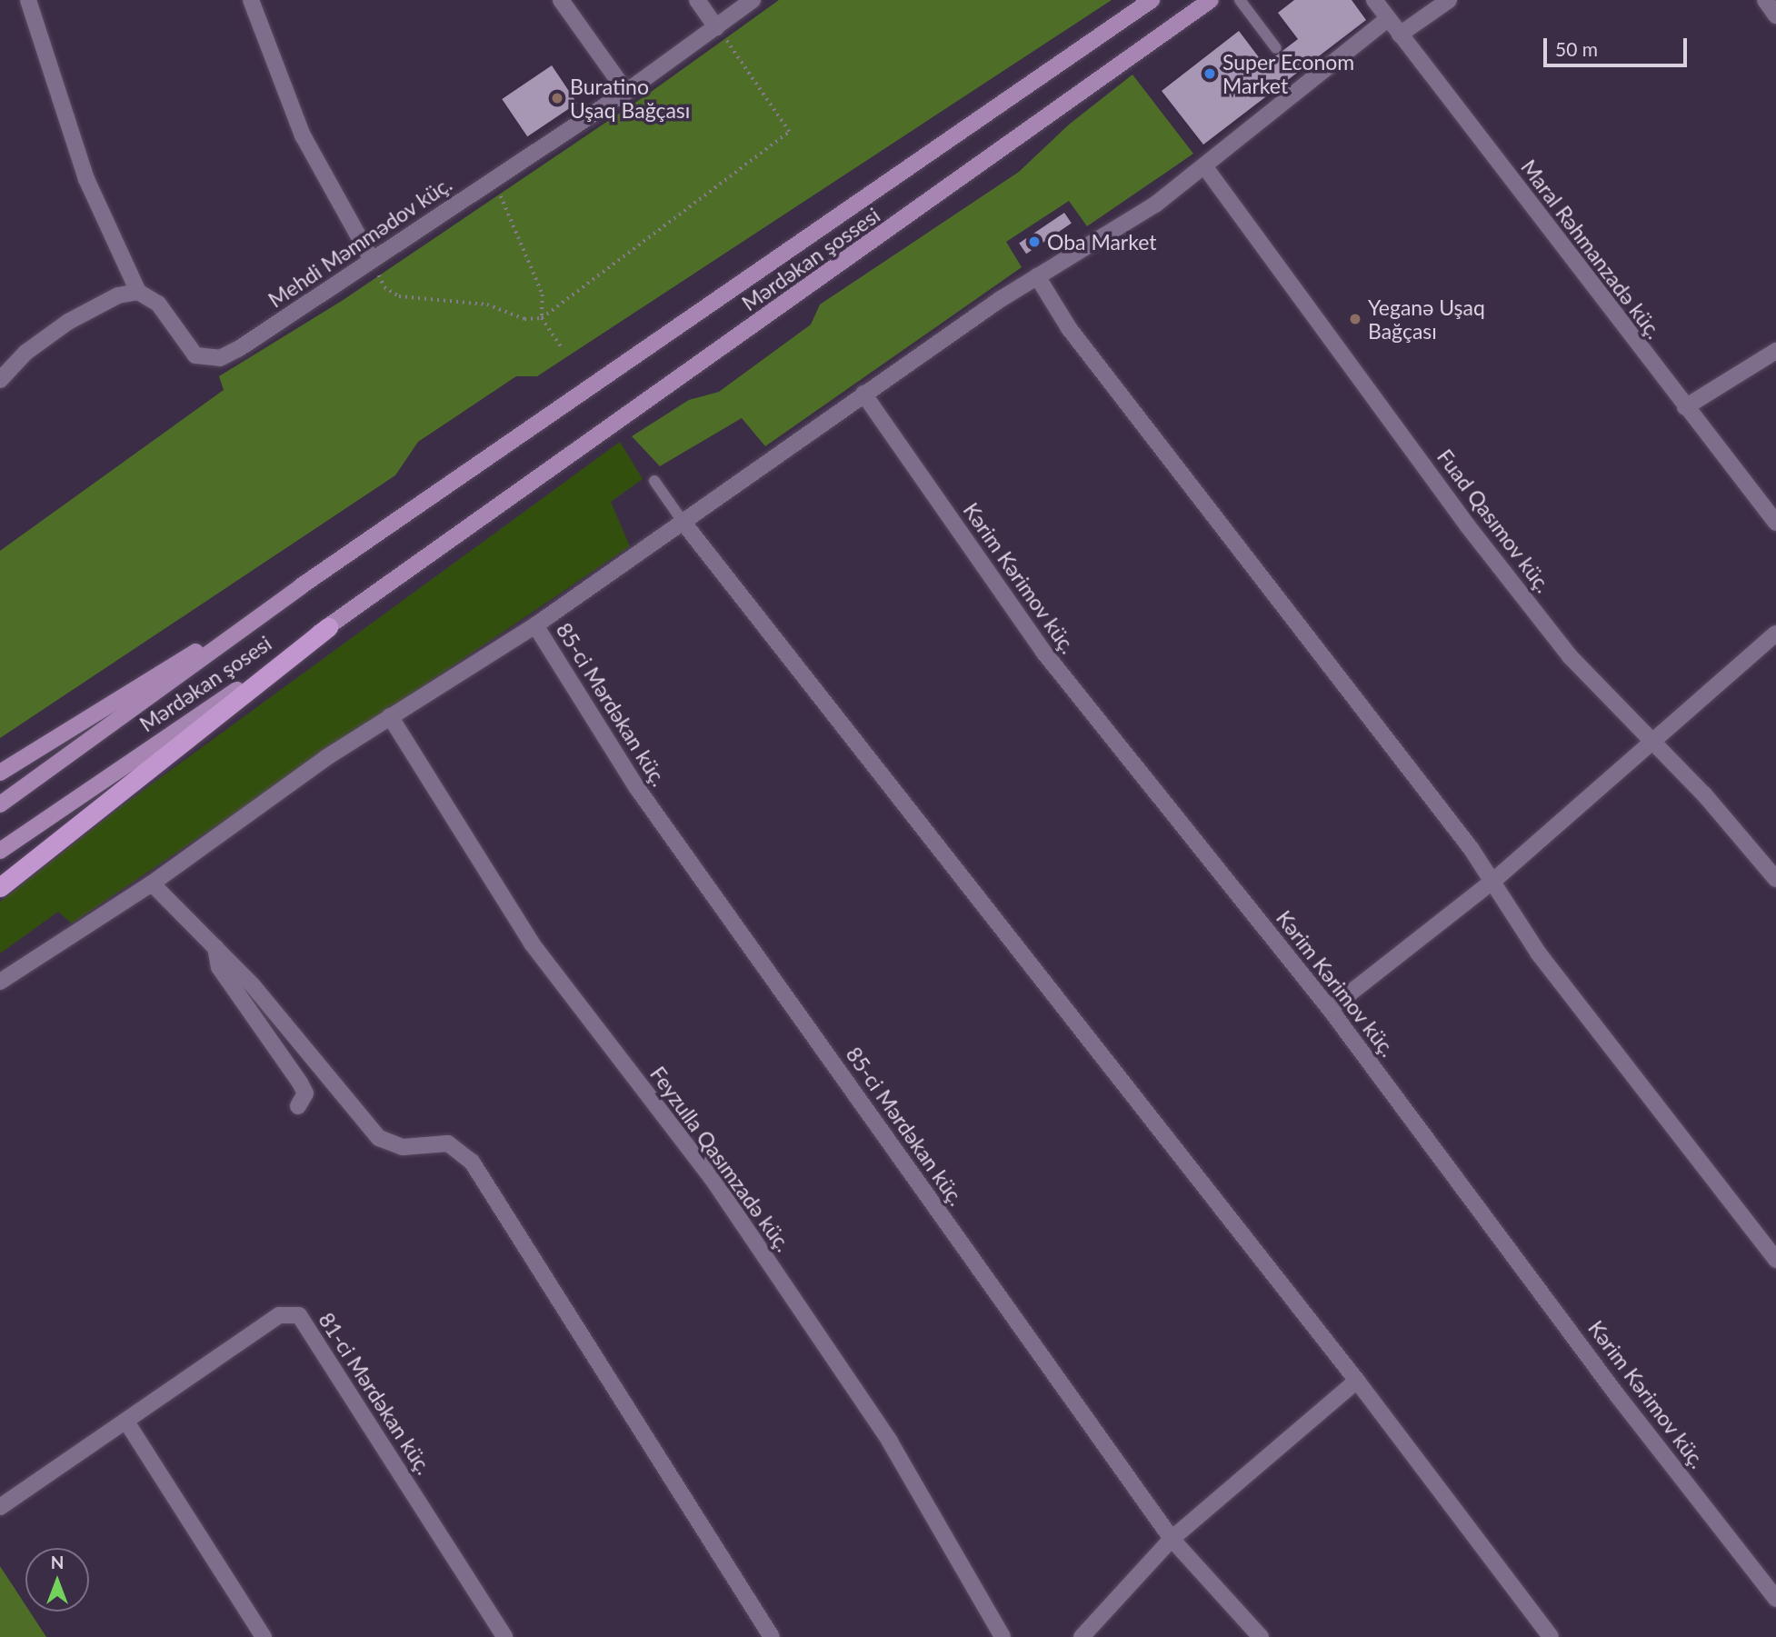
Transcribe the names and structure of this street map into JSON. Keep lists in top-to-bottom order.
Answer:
{
  "streets": {
    "main road": ["Mərdəkan şossesi", "Mərdəkan şosesi"],
    "street": [
      "Mehdi Məmmədov küç.",
      "Maral Rəhmanzadə küç.",
      "Fuad Qasımov küç.",
      "Kərim Kərimov küç.",
      "85-ci Mərdəkan küç.",
      "Feyzulla Qasımzadə küç.",
      "81-ci Mərdəkan küç."
    ]
  },
  "crossings": [
    ["Mərdəkan şossesi", "Mərdəkan şosesi"]
  ],
  "places": [
    "Super Econom Market",
    "Buratino Uşaq Bağçası",
    "Oba Market",
    "Yeganə Uşaq Bağçası"
  ],
  "scale_bar": "50 m",
  "north": "top"
}
